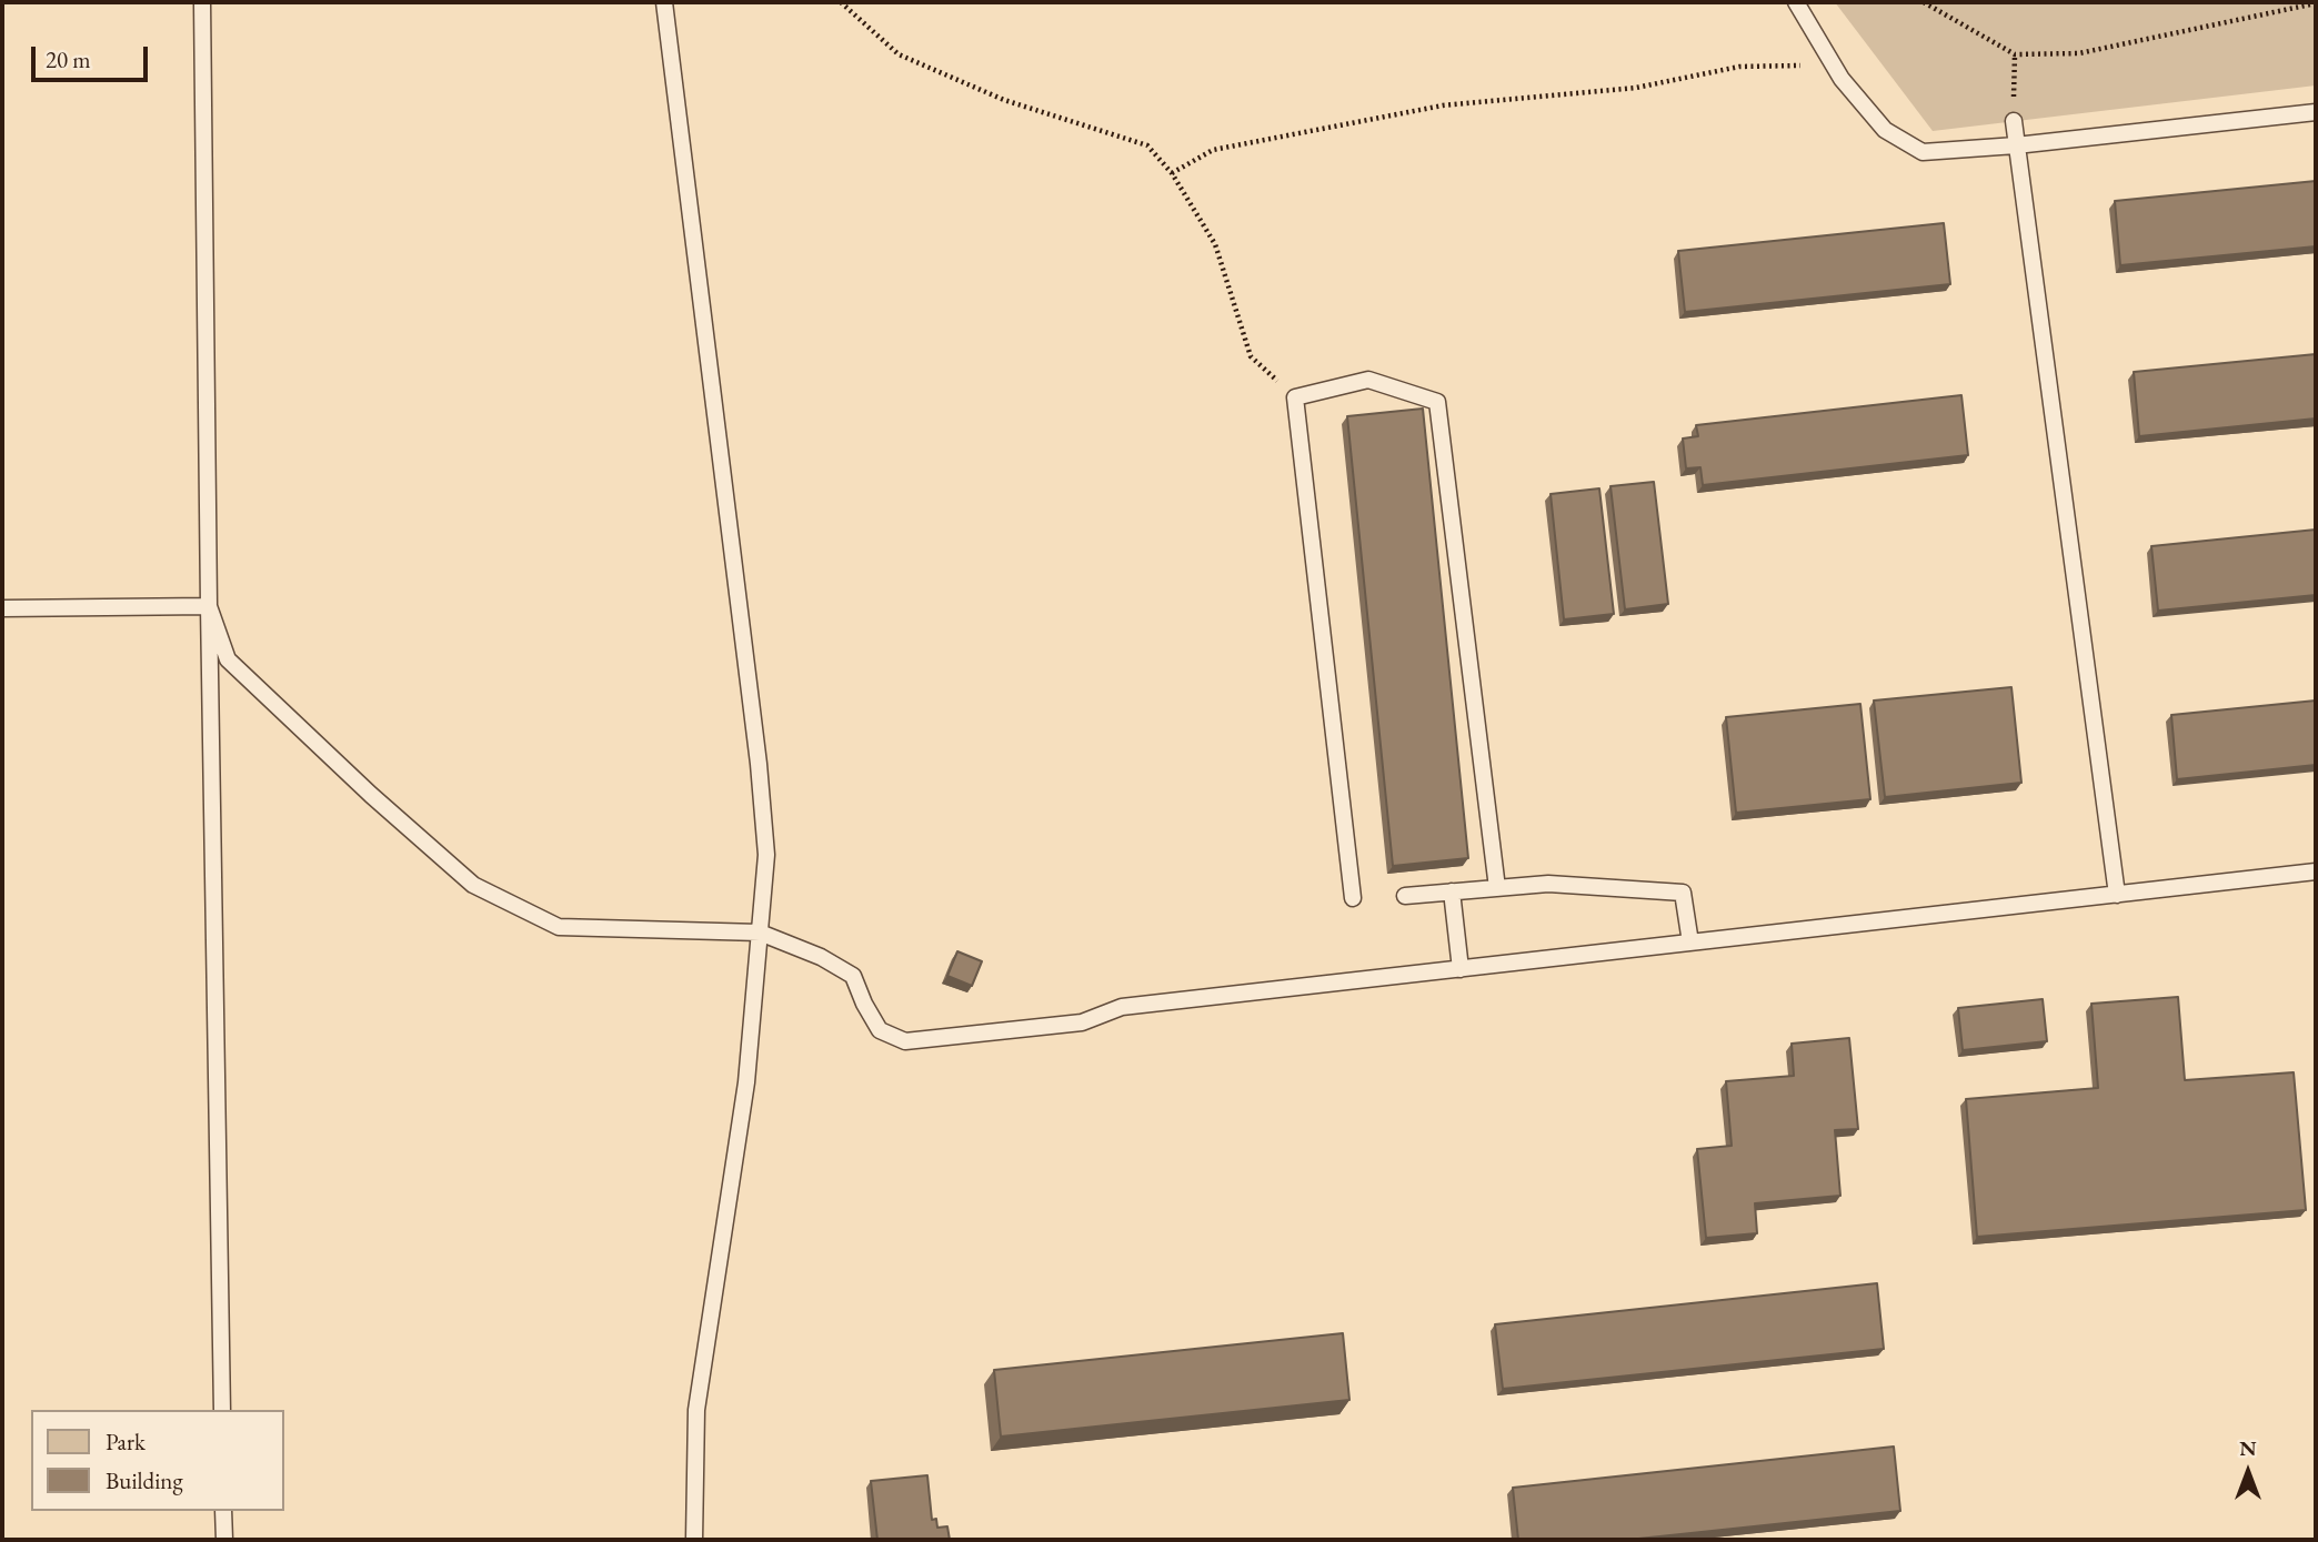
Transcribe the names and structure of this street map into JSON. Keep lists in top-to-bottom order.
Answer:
{
  "legend": ["Park", "Building"],
  "scale_bar": "20 m",
  "north": "top"
}
